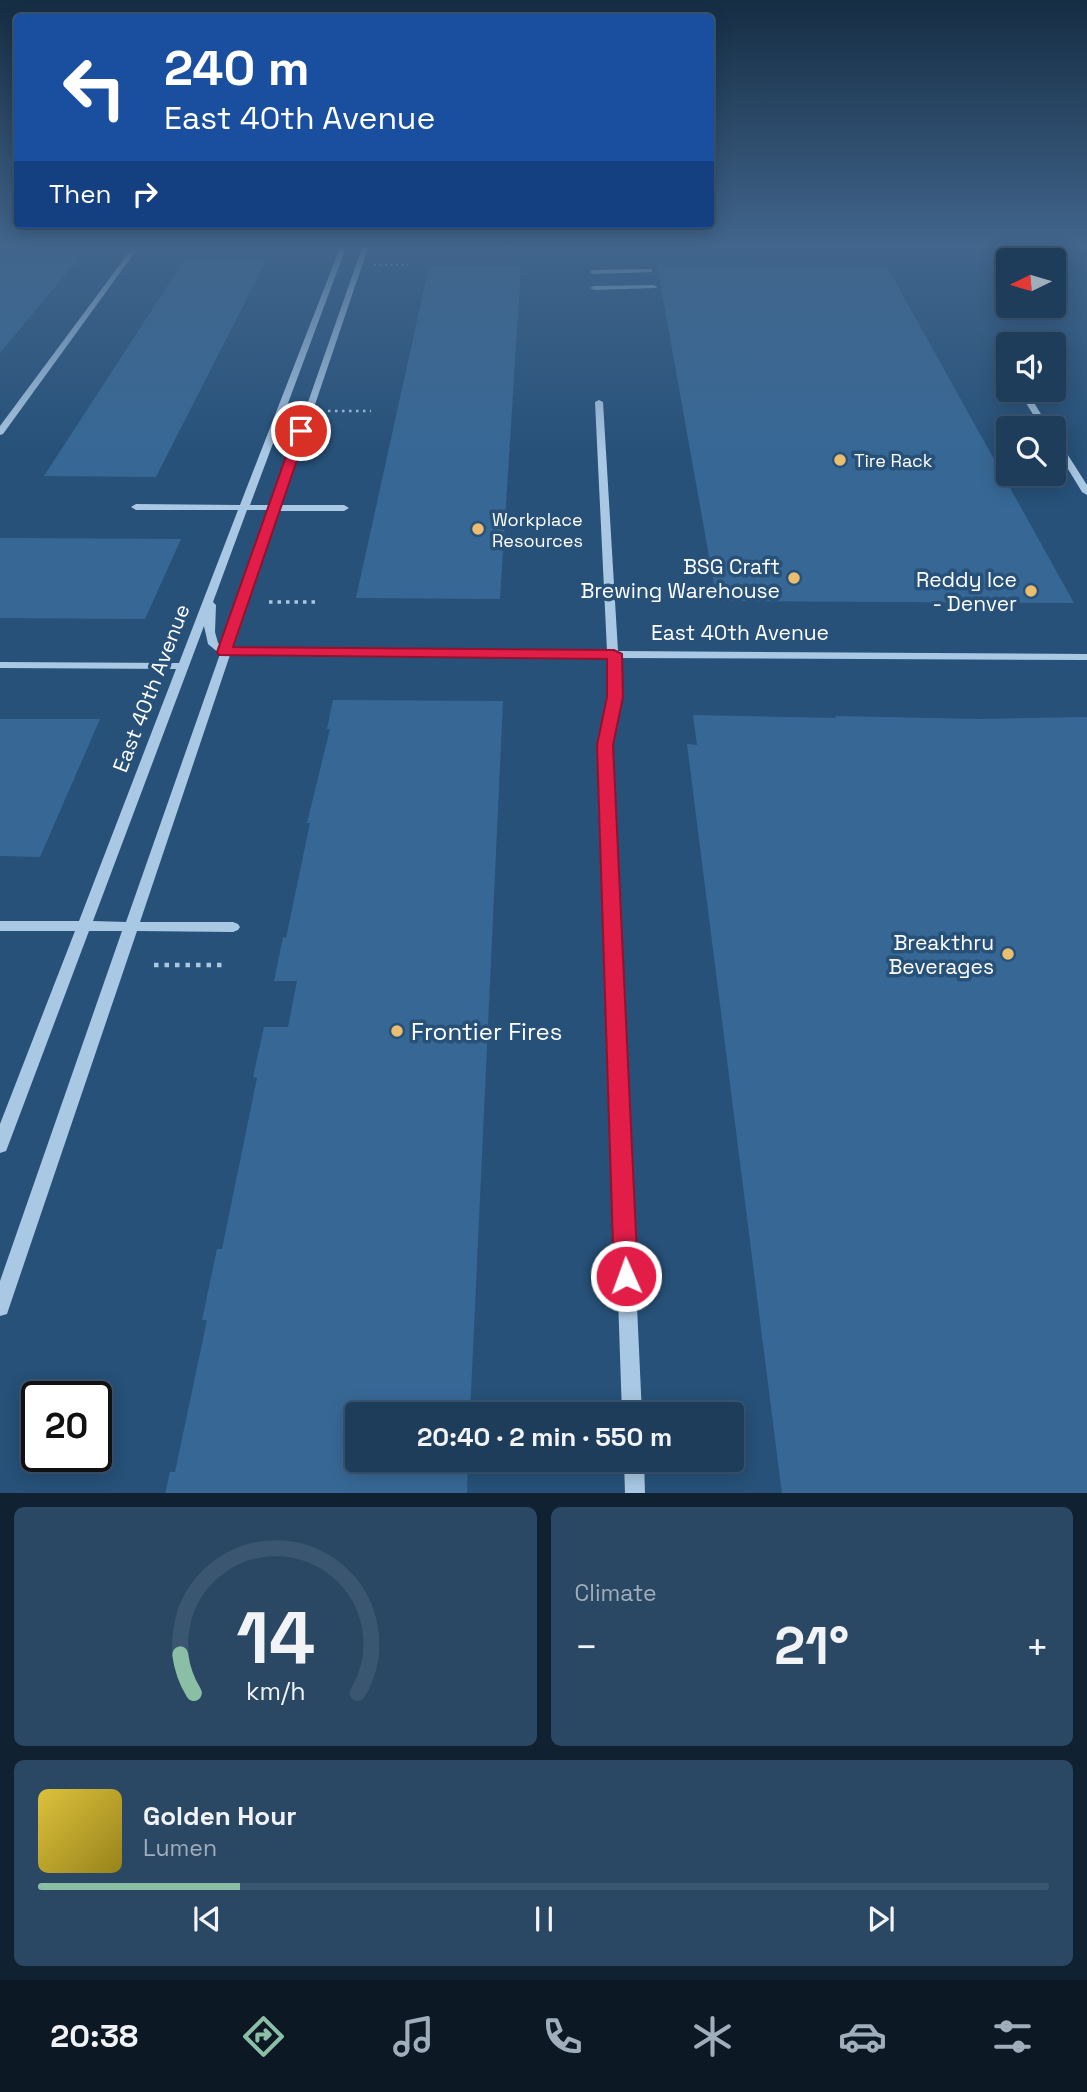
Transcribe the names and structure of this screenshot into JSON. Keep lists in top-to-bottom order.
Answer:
{
  "streets": {
    "street": ["East 40th Avenue"]
  },
  "places": [
    "Tire Rack",
    "Workplace Resources",
    "BSG Craft Brewing Warehouse",
    "Reddy Ice - Denver",
    "Breakthru Beverages",
    "Frontier Fires"
  ],
  "north": "left",
  "page": {
    "turn": ["240 m", "East 40th Avenue"],
    "then": "Then",
    "limit": "20",
    "trip": "20:40 · 2 min · 550 m",
    "tile": "Climate",
    "heat": ["−", "21°", "+"],
    "song": ["Golden Hour", "Lumen"],
    "tabs": "20:38",
    "gauge": ["14", "km/h"]
  }
}
